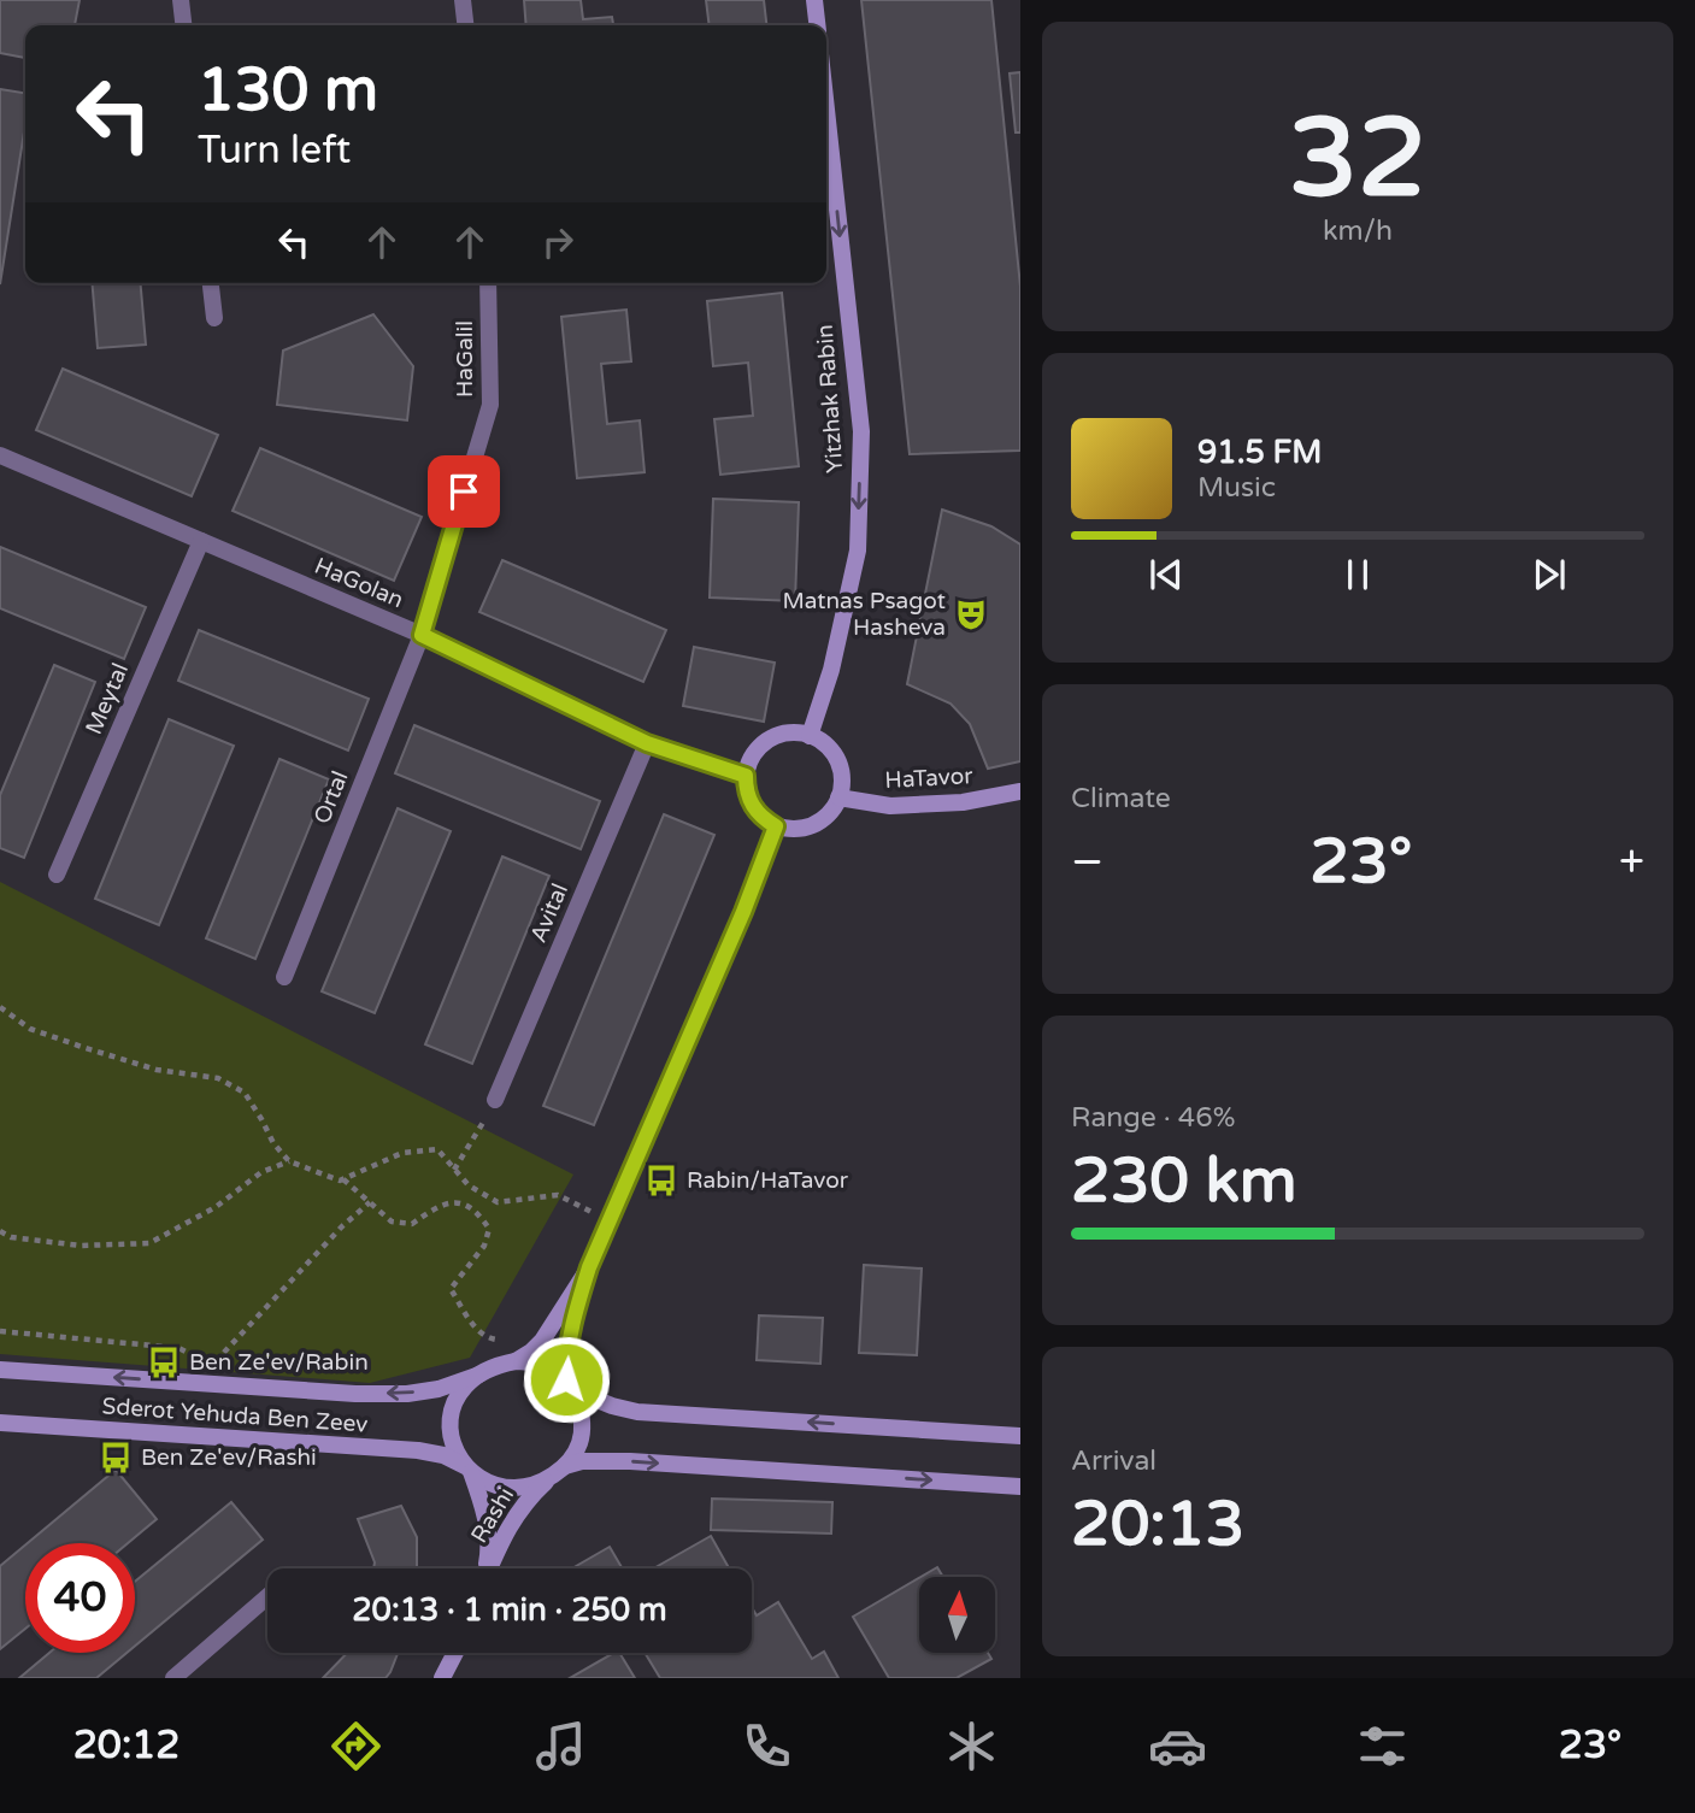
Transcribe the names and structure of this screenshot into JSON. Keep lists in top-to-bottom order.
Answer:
{
  "streets": {
    "street": [
      "HaGalil",
      "Yitzhak Rabin",
      "HaGolan",
      "Meytal",
      "HaTavor",
      "Ortal",
      "Avital",
      "Sderot Yehuda Ben Zeev",
      "Rashi"
    ]
  },
  "crossings": [
    ["HaGalil", "HaGolan"],
    ["HaGalil", "Ortal"],
    ["Yitzhak Rabin", "HaGolan"],
    ["Yitzhak Rabin", "HaTavor"],
    ["HaGolan", "Meytal"],
    ["HaGolan", "HaTavor"],
    ["HaGolan", "Ortal"],
    ["HaGolan", "Avital"],
    ["Sderot Yehuda Ben Zeev", "Rashi"]
  ],
  "one_way": ["Yitzhak Rabin"],
  "places": {
    "theatre": ["Matnas Psagot Hasheva"],
    "bus stop": ["Rabin/HaTavor", "Ben Ze'ev/Rabin", "Ben Ze'ev/Rashi"]
  },
  "north": "top",
  "page": {
    "tile": [
      ["32", "km/h"],
      "Climate",
      ["Range · 46%", "230 km"],
      ["Arrival", "20:13"]
    ],
    "turn": ["130 m", "Turn left"],
    "song": ["91.5 FM", "Music"],
    "heat": ["−", "23°", "+"],
    "limit": "40",
    "trip": "20:13 · 1 min · 250 m",
    "tabs": ["20:12", "23°"]
  }
}
